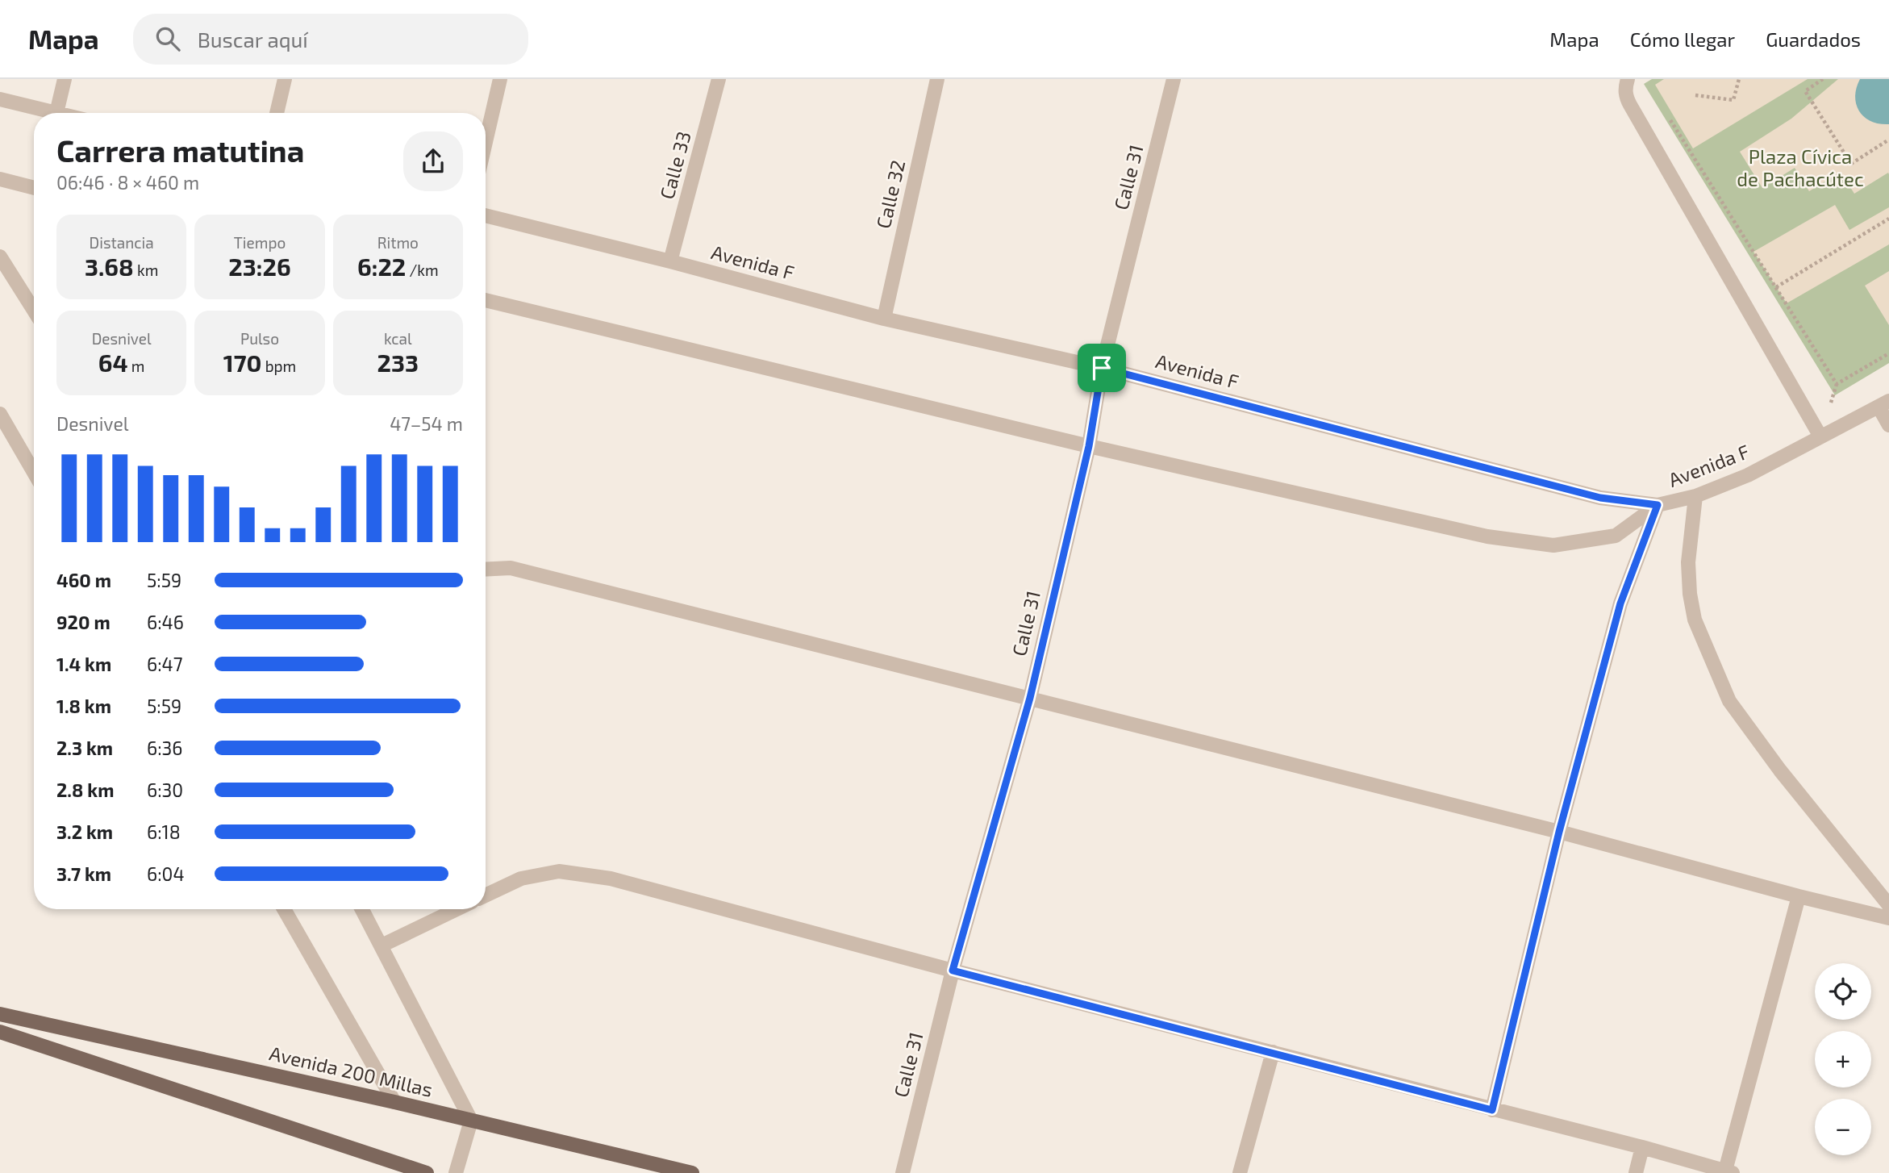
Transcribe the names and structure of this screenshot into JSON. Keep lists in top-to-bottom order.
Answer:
{
  "streets": {
    "main road": ["Avenida 200 Millas"],
    "street": [
      "Calle 33",
      "Calle 31",
      "Calle 32",
      "Avenida F"
    ]
  },
  "crossings": [
    ["Calle 33", "Avenida F"],
    ["Calle 31", "Avenida F"],
    ["Calle 32", "Avenida F"]
  ],
  "parks": ["Plaza Cívica de Pachacútec"],
  "page": {
    "header": "Mapa",
    "search": "Buscar aquí",
    "nav": ["Mapa", "Cómo llegar", "Guardados"],
    "heading": ["Carrera matutina", "06:46 · 8 × 460 m"],
    "stats": [
      ["Distancia", "3.68 km"],
      ["Tiempo", "23:26"],
      ["Ritmo", "6:22 /km"],
      ["Desnivel", "64 m"],
      ["Pulso", "170 bpm"],
      ["kcal", "233"]
    ],
    "chart": ["Desnivel", "47–54 m"],
    "list": [
      {
        "name": "460 m",
        "note": "5:59"
      },
      {
        "name": "920 m",
        "note": "6:46"
      },
      {
        "name": "1.4 km",
        "note": "6:47"
      },
      {
        "name": "1.8 km",
        "note": "5:59"
      },
      {
        "name": "2.3 km",
        "note": "6:36"
      },
      {
        "name": "2.8 km",
        "note": "6:30"
      },
      {
        "name": "3.2 km",
        "note": "6:18"
      },
      {
        "name": "3.7 km",
        "note": "6:04"
      }
    ],
    "map_buttons": ["+", "−"]
  }
}
